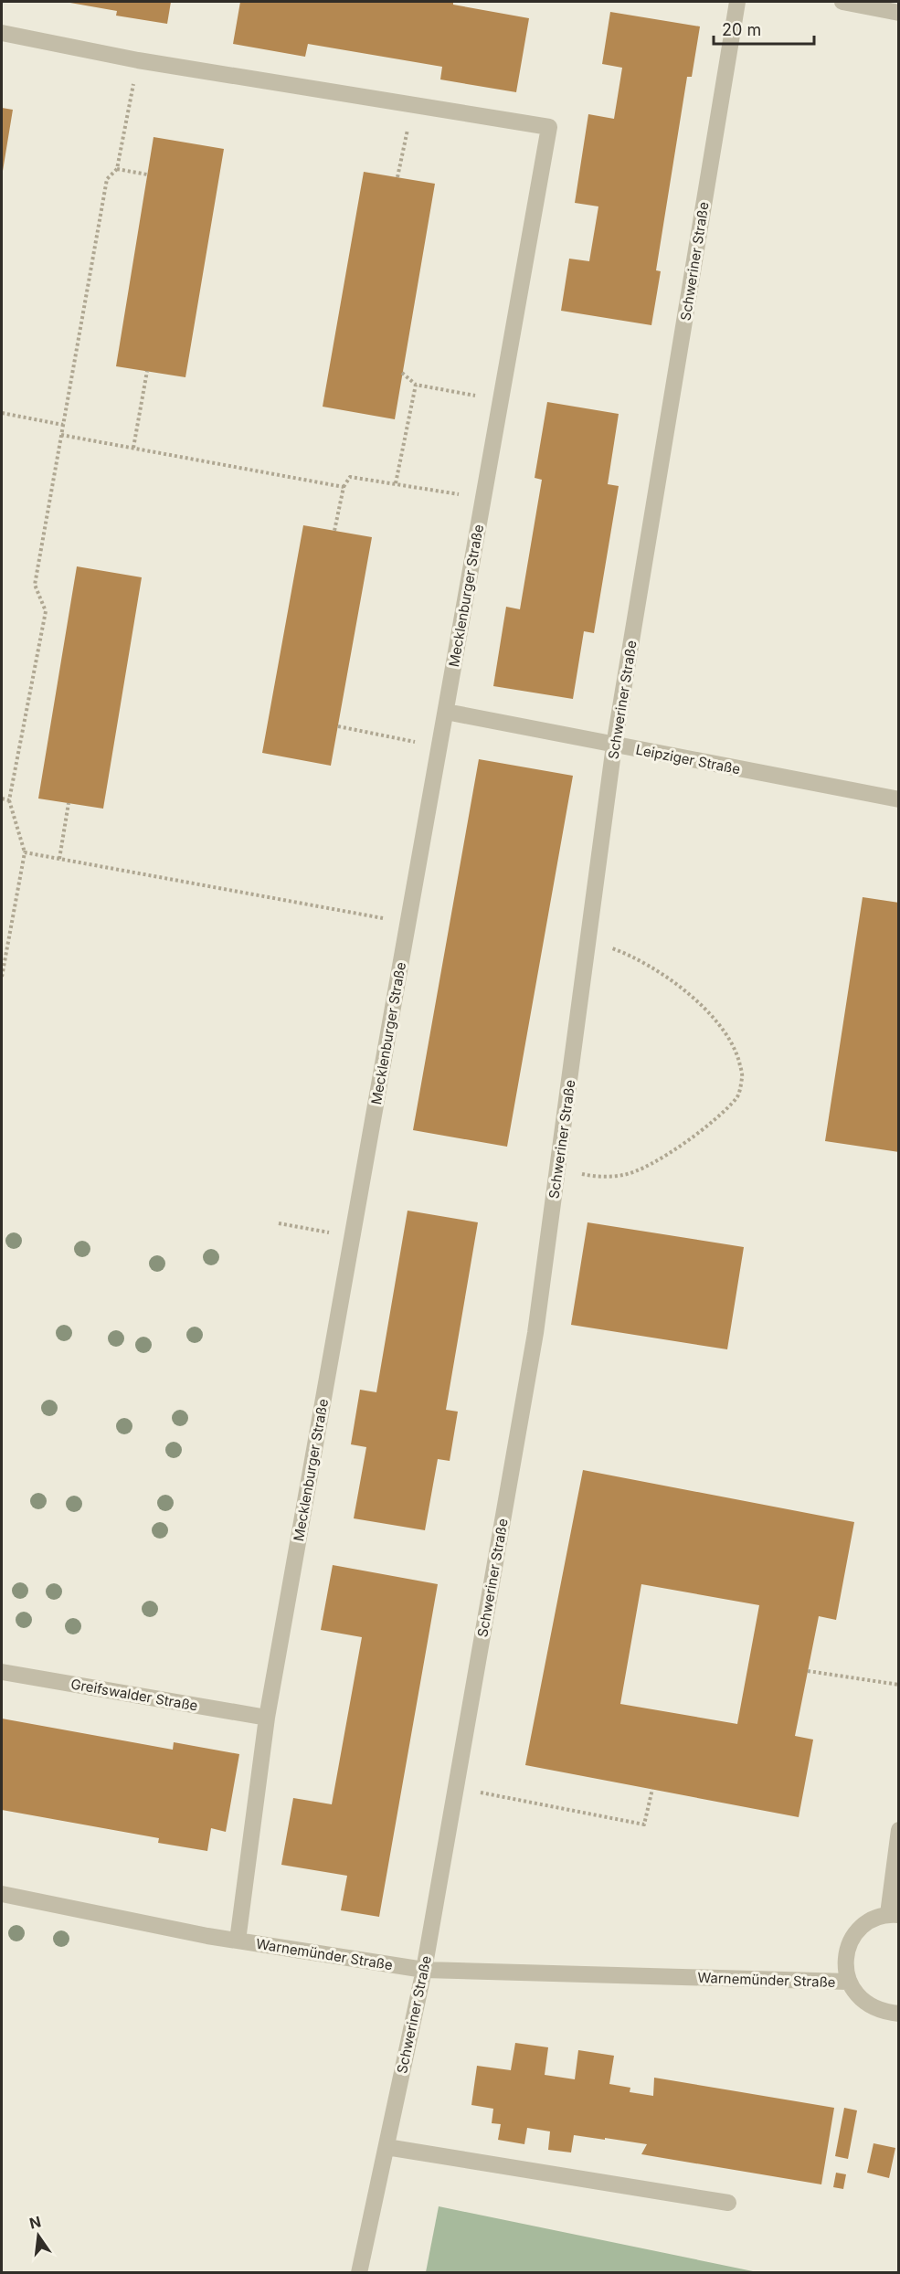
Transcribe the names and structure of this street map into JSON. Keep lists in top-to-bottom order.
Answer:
{
  "streets": {
    "lane": [
      "Schweriner Straße",
      "Mecklenburger Straße",
      "Leipziger Straße",
      "Greifswalder Straße",
      "Warnemünder Straße"
    ]
  },
  "crossings": [
    ["Schweriner Straße", "Leipziger Straße"],
    ["Schweriner Straße", "Warnemünder Straße"],
    ["Mecklenburger Straße", "Leipziger Straße"],
    ["Mecklenburger Straße", "Greifswalder Straße"],
    ["Mecklenburger Straße", "Warnemünder Straße"]
  ],
  "scale_bar": "20 m",
  "north": "top"
}
